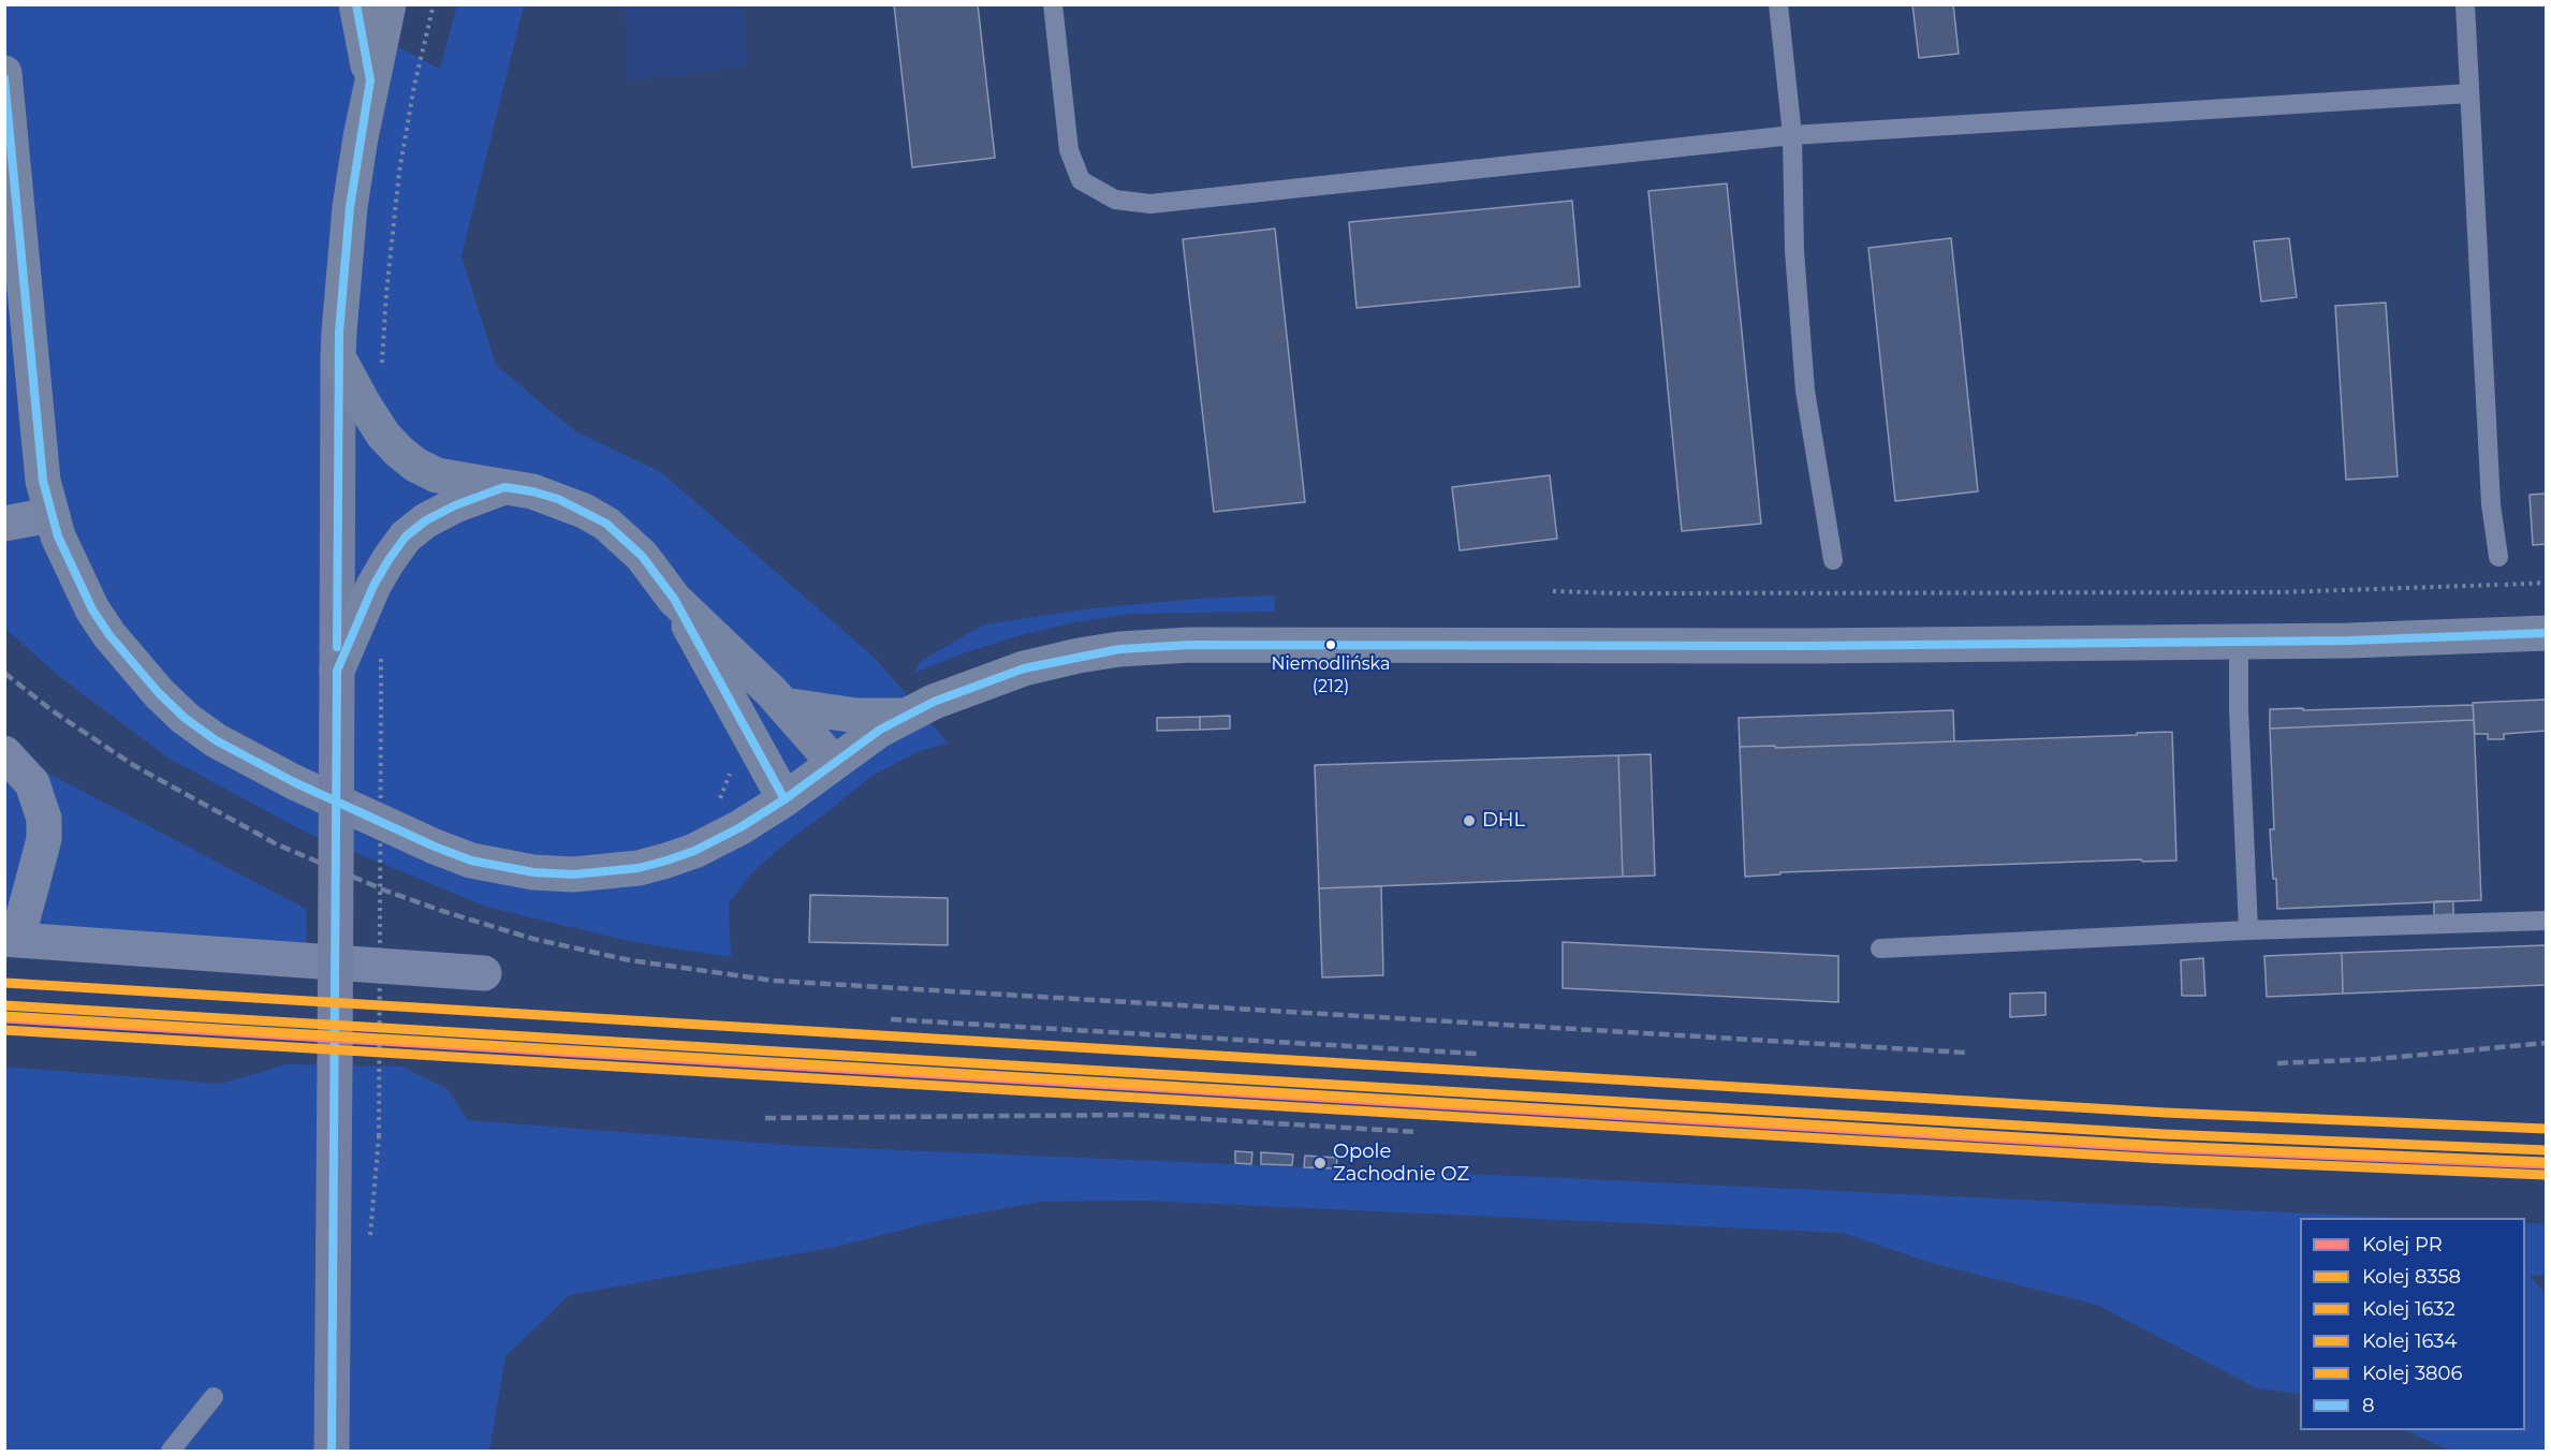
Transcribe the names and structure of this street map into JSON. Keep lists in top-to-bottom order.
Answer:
{
  "places": ["Niemodlińska (212)", "DHL", "Opole Zachodnie OZ"],
  "lines": [
    "transit line 8",
    "rail line 1634",
    "rail line 1632",
    "rail line 3806",
    "rail line PR",
    "rail line 8358"
  ],
  "legend": [
    "Kolej PR",
    "Kolej 8358",
    "Kolej 1632",
    "Kolej 1634",
    "Kolej 3806",
    "8"
  ]
}
